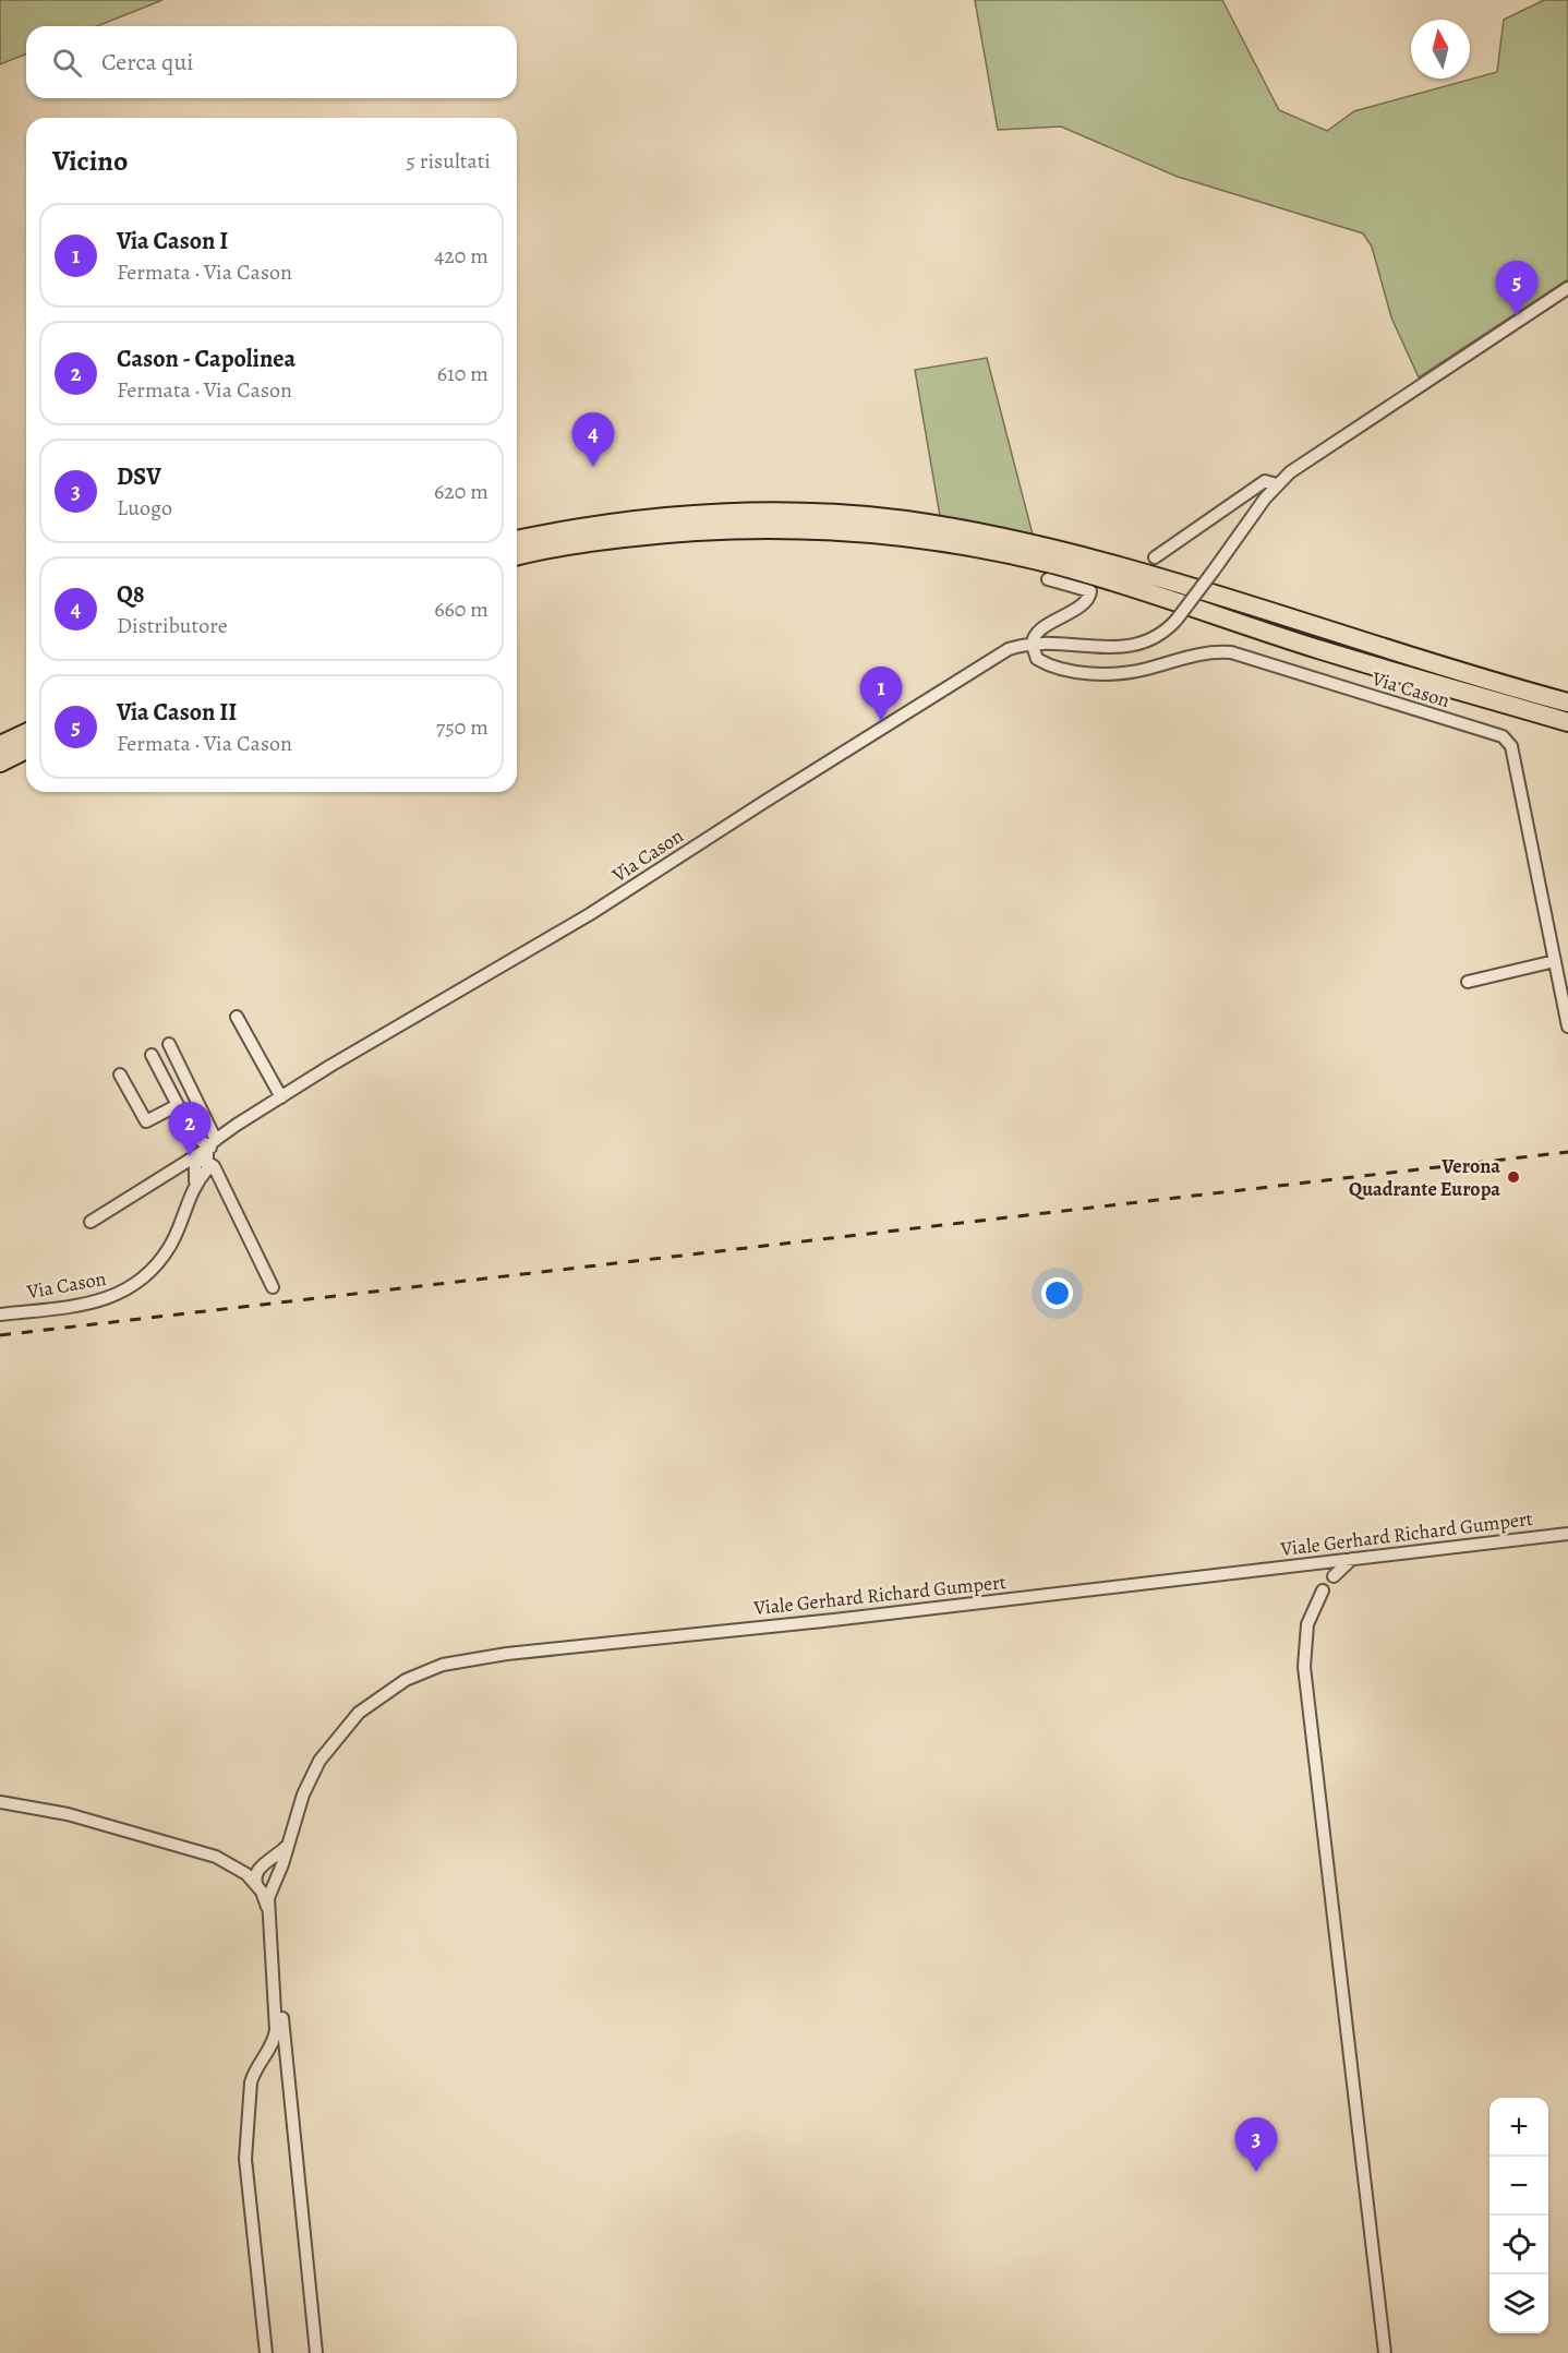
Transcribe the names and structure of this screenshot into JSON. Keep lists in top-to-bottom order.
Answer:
{
  "streets": {
    "street": ["Via Cason", "Viale Gerhard Richard Gumpert"]
  },
  "places": ["Verona Quadrante Europa"],
  "north": "top",
  "page": {
    "search": "Cerca qui",
    "heading": ["Vicino", "5 risultati"],
    "list": [
      {
        "mark": "1",
        "name": "Via Cason I",
        "note": "Fermata · Via Cason",
        "value": "420 m"
      },
      {
        "mark": "2",
        "name": "Cason - Capolinea",
        "note": "Fermata · Via Cason",
        "value": "610 m"
      },
      {
        "mark": "3",
        "name": "DSV",
        "note": "Luogo",
        "value": "620 m"
      },
      {
        "mark": "4",
        "name": "Q8",
        "note": "Distributore",
        "value": "660 m"
      },
      {
        "mark": "5",
        "name": "Via Cason II",
        "note": "Fermata · Via Cason",
        "value": "750 m"
      }
    ],
    "pins": [
      "5",
      "4",
      "1",
      "2",
      "3"
    ],
    "map_buttons": ["+", "−"]
  }
}
